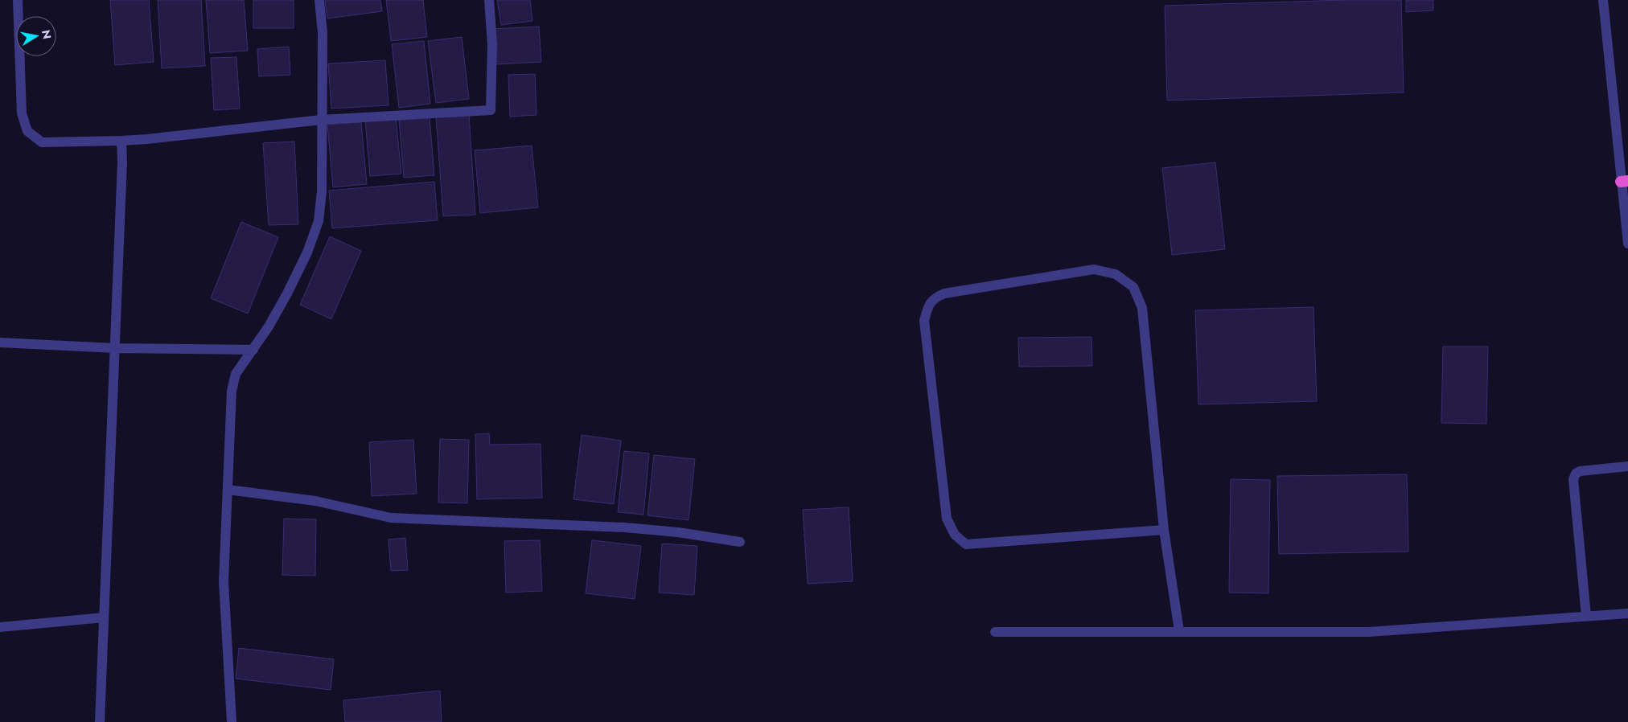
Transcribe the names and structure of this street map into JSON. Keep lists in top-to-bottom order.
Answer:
{
  "north": "right"
}
